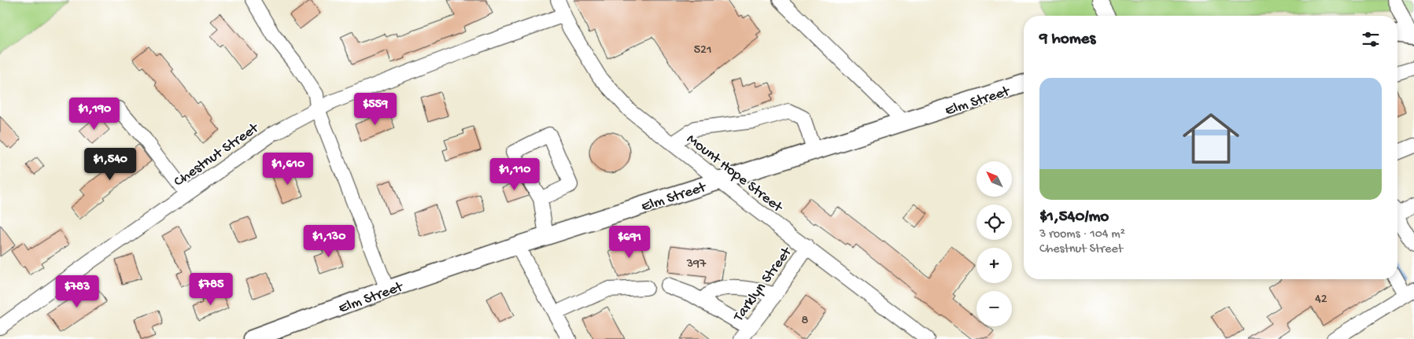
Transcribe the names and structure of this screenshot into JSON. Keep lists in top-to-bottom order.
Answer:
{
  "streets": {
    "main road": ["Elm Street"],
    "street": ["Chestnut Street", "Mount Hope Street", "Tarklyn Street"]
  },
  "crossings": [
    ["Elm Street", "Mount Hope Street"],
    ["Chestnut Street", "Mount Hope Street"],
    ["Mount Hope Street", "Tarklyn Street"]
  ],
  "house_numbers": [
    "521",
    "397",
    "42",
    "8"
  ],
  "north": "top left",
  "page": {
    "heading": "9 homes",
    "list": [
      {
        "name": "$1,540/mo",
        "note": "3 rooms · 104 m² · Chestnut Street"
      }
    ],
    "price": [
      "$559",
      "$1,190",
      "$1,540",
      "$1,610",
      "$1,110",
      "$1,130",
      "$691",
      "$785",
      "$783"
    ],
    "map_buttons": ["+", "−"]
  }
}
